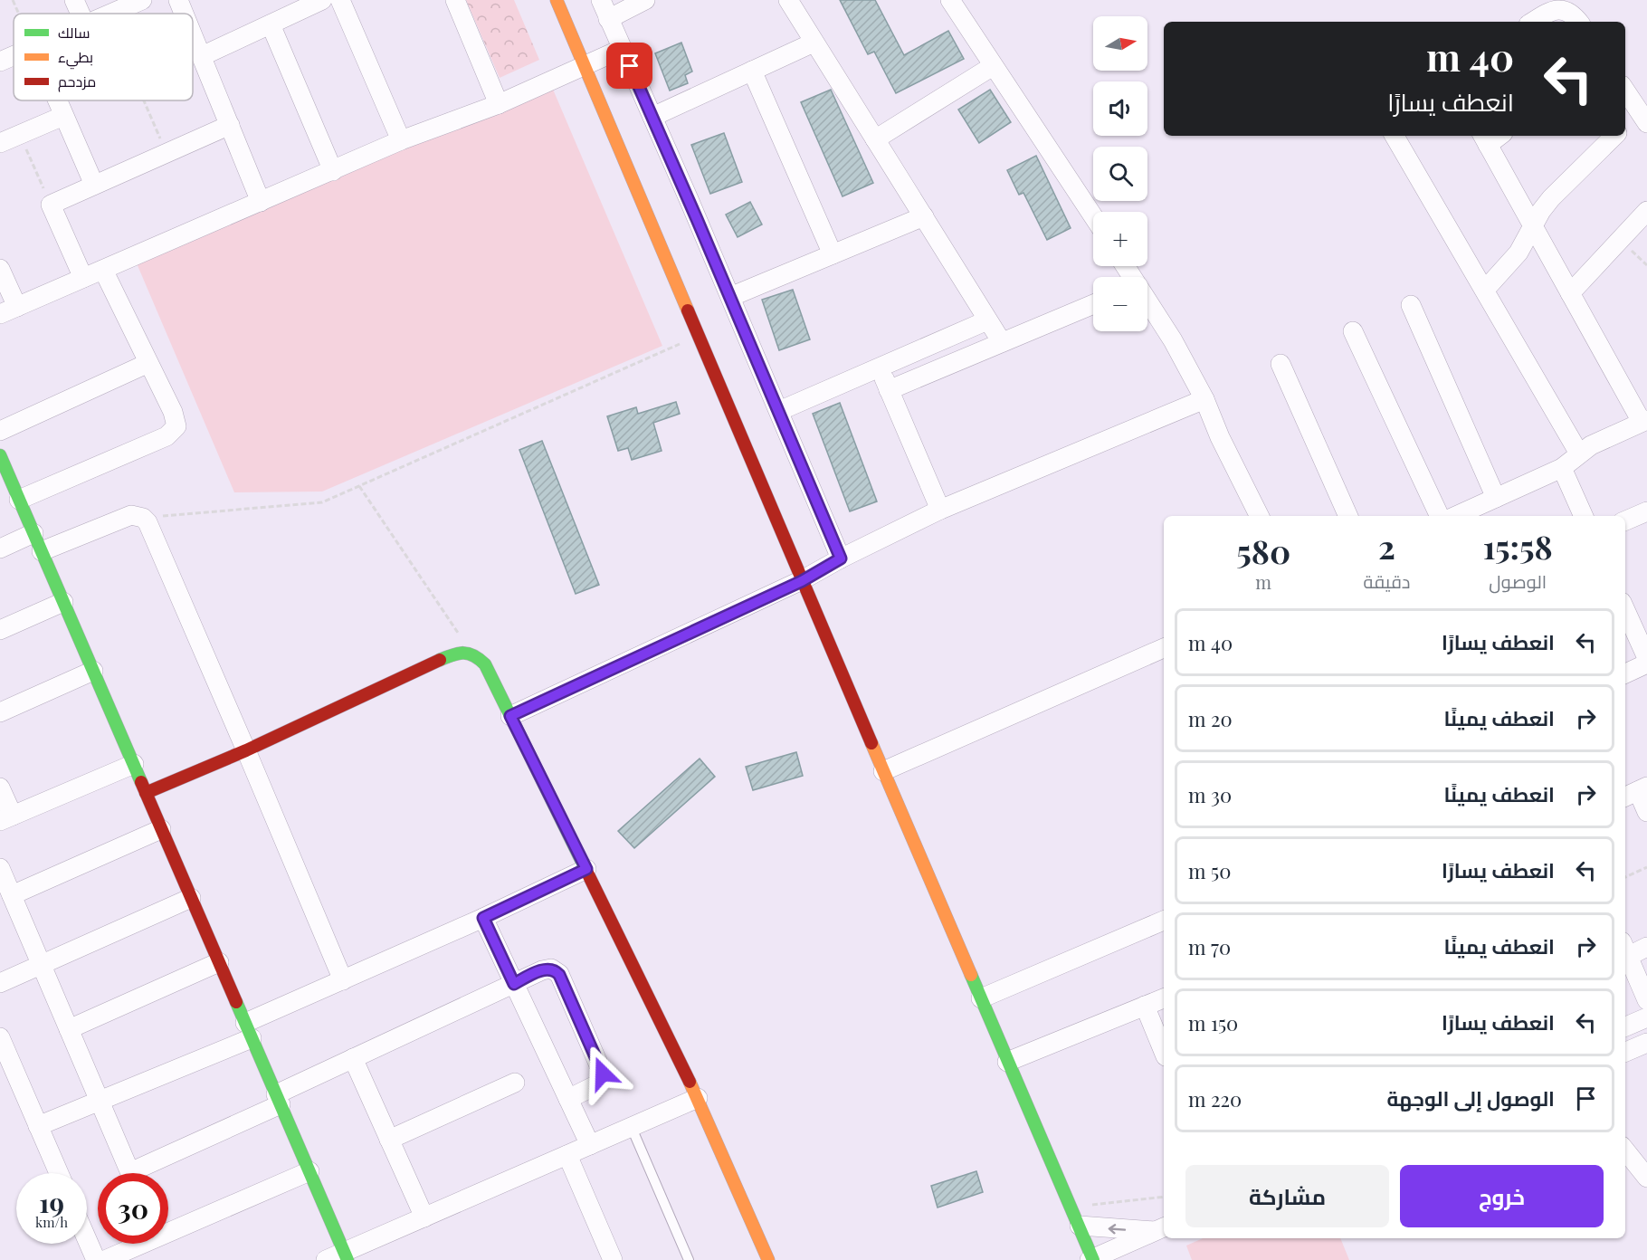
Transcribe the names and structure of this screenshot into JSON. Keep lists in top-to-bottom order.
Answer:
{
  "legend": ["سالك", "بطيء", "مزدحم"],
  "north": "right",
  "page": {
    "map_buttons": ["+", "−"],
    "turn": ["40 m", "انعطف يسارًا"],
    "eta": [
      "15:58",
      "الوصول",
      "2",
      "دقيقة",
      "580",
      "m"
    ],
    "list": [
      {
        "name": "انعطف يسارًا",
        "value": "40 m"
      },
      {
        "name": "انعطف يمينًا",
        "value": "20 m"
      },
      {
        "name": "انعطف يمينًا",
        "value": "30 m"
      },
      {
        "name": "انعطف يسارًا",
        "value": "50 m"
      },
      {
        "name": "انعطف يمينًا",
        "value": "70 m"
      },
      {
        "name": "انعطف يسارًا",
        "value": "150 m"
      },
      {
        "name": "الوصول إلى الوجهة",
        "value": "220 m"
      }
    ],
    "buttons": ["خروج", "مشاركة"],
    "speed": "19 km/h",
    "limit": "30"
  }
}
